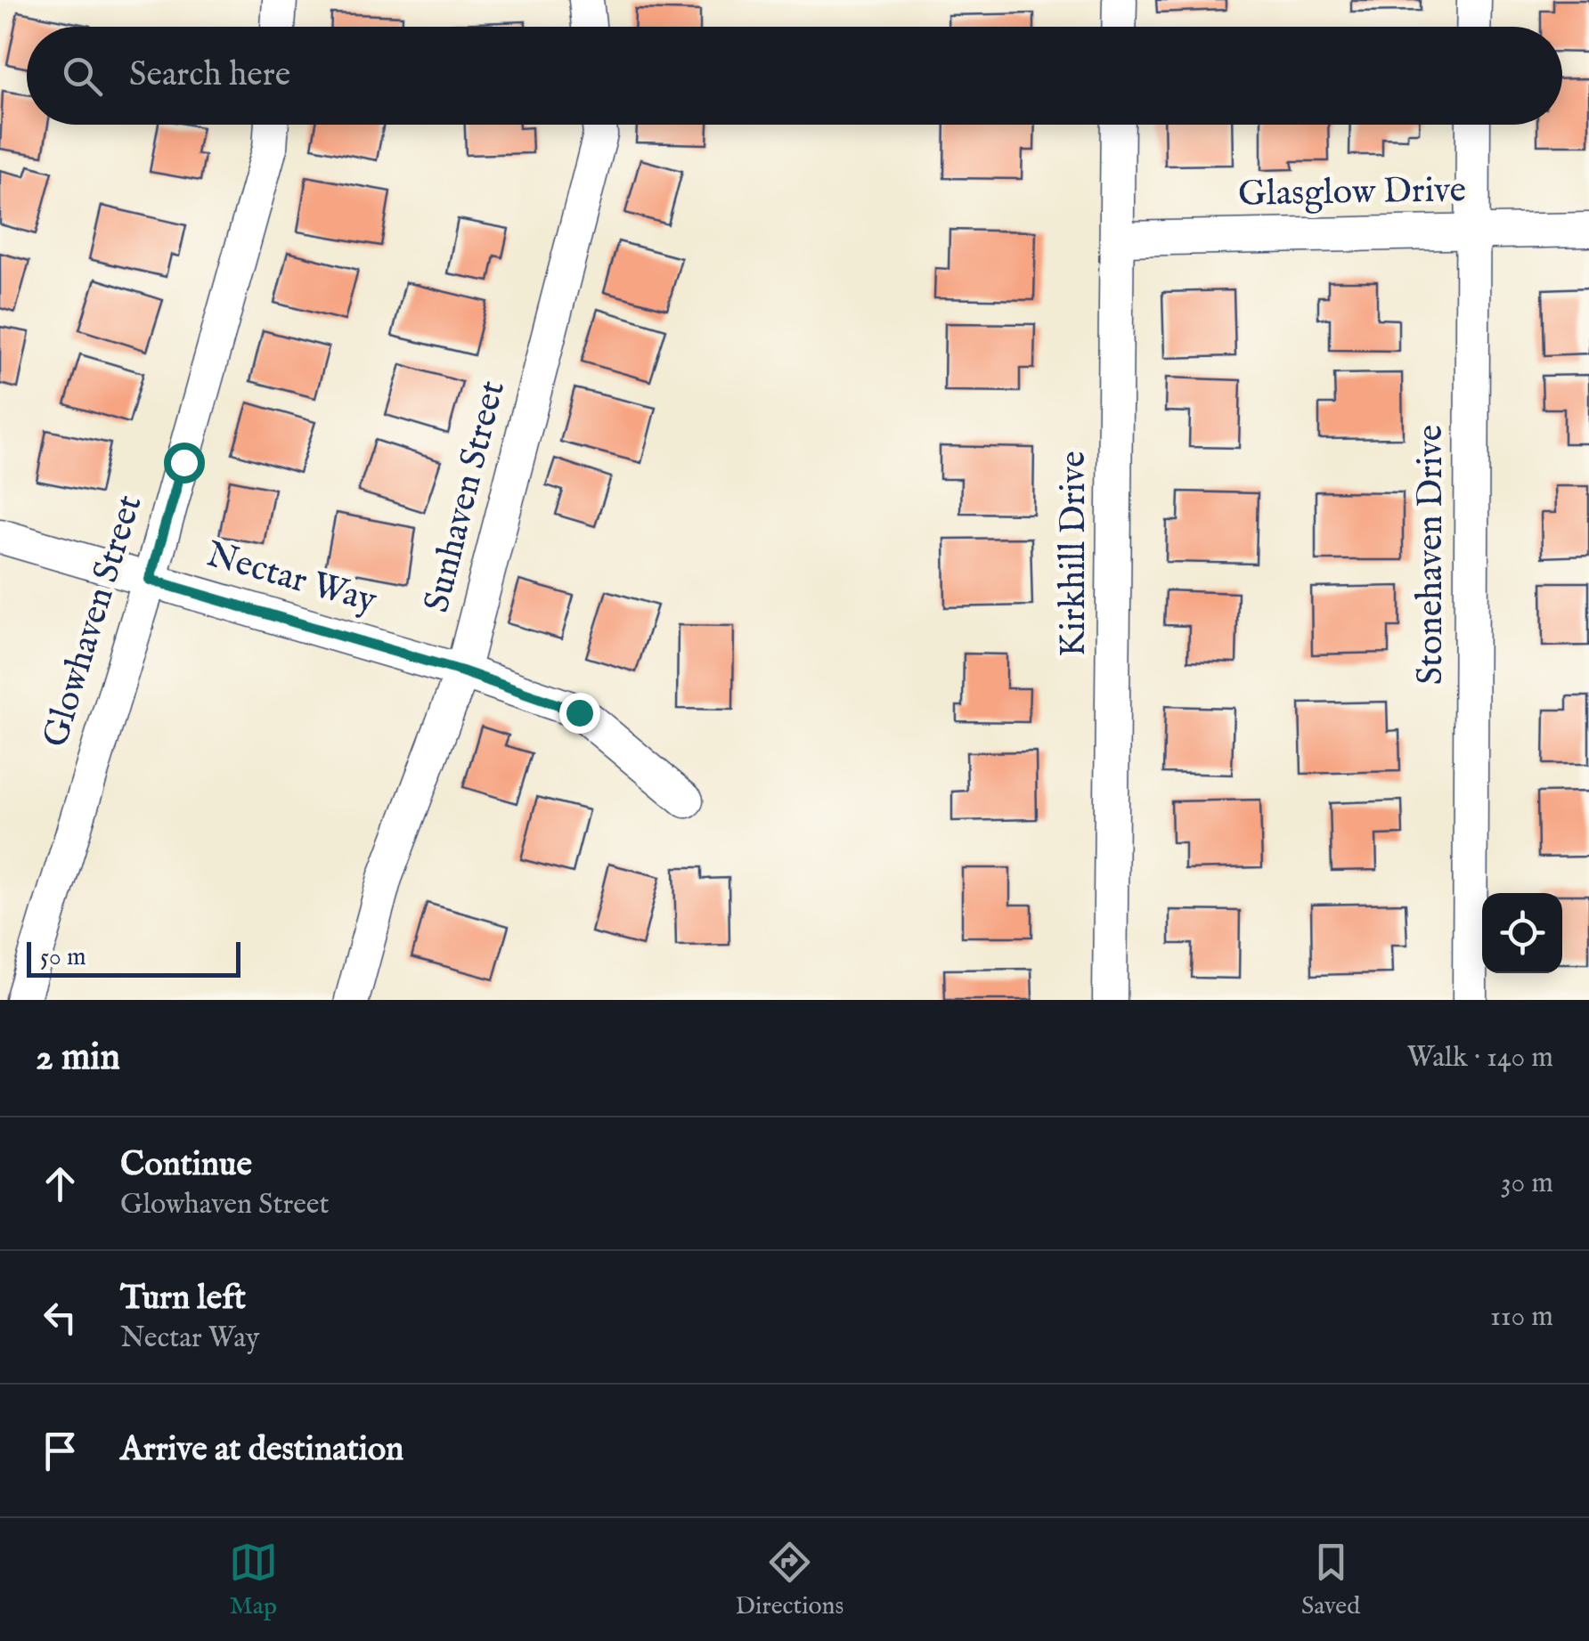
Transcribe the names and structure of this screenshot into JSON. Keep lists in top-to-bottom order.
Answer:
{
  "streets": {
    "street": [
      "Glasglow Drive",
      "Sunhaven Street",
      "Kirkhill Drive",
      "Stonehaven Drive",
      "Nectar Way",
      "Glowhaven Street"
    ]
  },
  "crossings": [
    ["Glasglow Drive", "Kirkhill Drive"],
    ["Glasglow Drive", "Stonehaven Drive"],
    ["Sunhaven Street", "Nectar Way"],
    ["Nectar Way", "Glowhaven Street"]
  ],
  "scale_bar": "50 m",
  "page": {
    "search": "Search here",
    "scale": "50 m",
    "heading": ["2 min", "Walk · 140 m"],
    "list": [
      ["Continue", "Glowhaven Street", "30 m"],
      ["Turn left", "Nectar Way", "110 m"],
      "Arrive at destination"
    ],
    "nav": ["Map", "Directions", "Saved"]
  }
}
